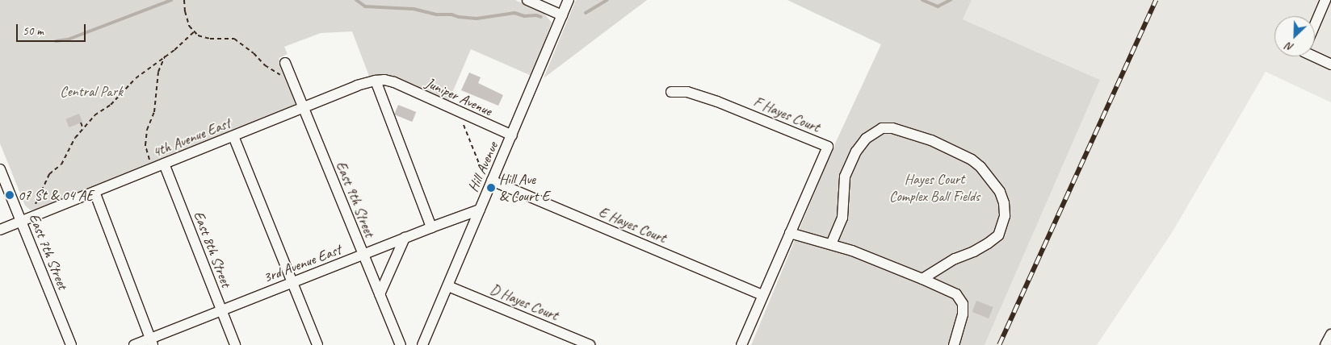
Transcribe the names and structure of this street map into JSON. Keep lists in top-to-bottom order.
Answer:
{
  "streets": {
    "street": [
      "Juniper Avenue",
      "F Hayes Court",
      "4th Avenue East",
      "Hill Avenue",
      "East 9th Street",
      "E Hayes Court",
      "East 8th Street",
      "East 7th Street",
      "3rd Avenue East",
      "D Hayes Court"
    ]
  },
  "crossings": [
    ["Juniper Avenue", "4th Avenue East"],
    ["Juniper Avenue", "Hill Avenue"],
    ["F Hayes Court", "E Hayes Court"],
    ["4th Avenue East", "East 9th Street"],
    ["4th Avenue East", "East 8th Street"],
    ["4th Avenue East", "East 7th Street"],
    ["Hill Avenue", "E Hayes Court"],
    ["Hill Avenue", "3rd Avenue East"],
    ["Hill Avenue", "D Hayes Court"],
    ["East 9th Street", "3rd Avenue East"],
    ["East 8th Street", "3rd Avenue East"]
  ],
  "parks": ["Central Park", "Hayes Court Complex Ball Fields"],
  "places": ["Hill Ave & Court E", "07 St & 04 AE"],
  "scale_bar": "50 m",
  "north": "bottom left"
}
